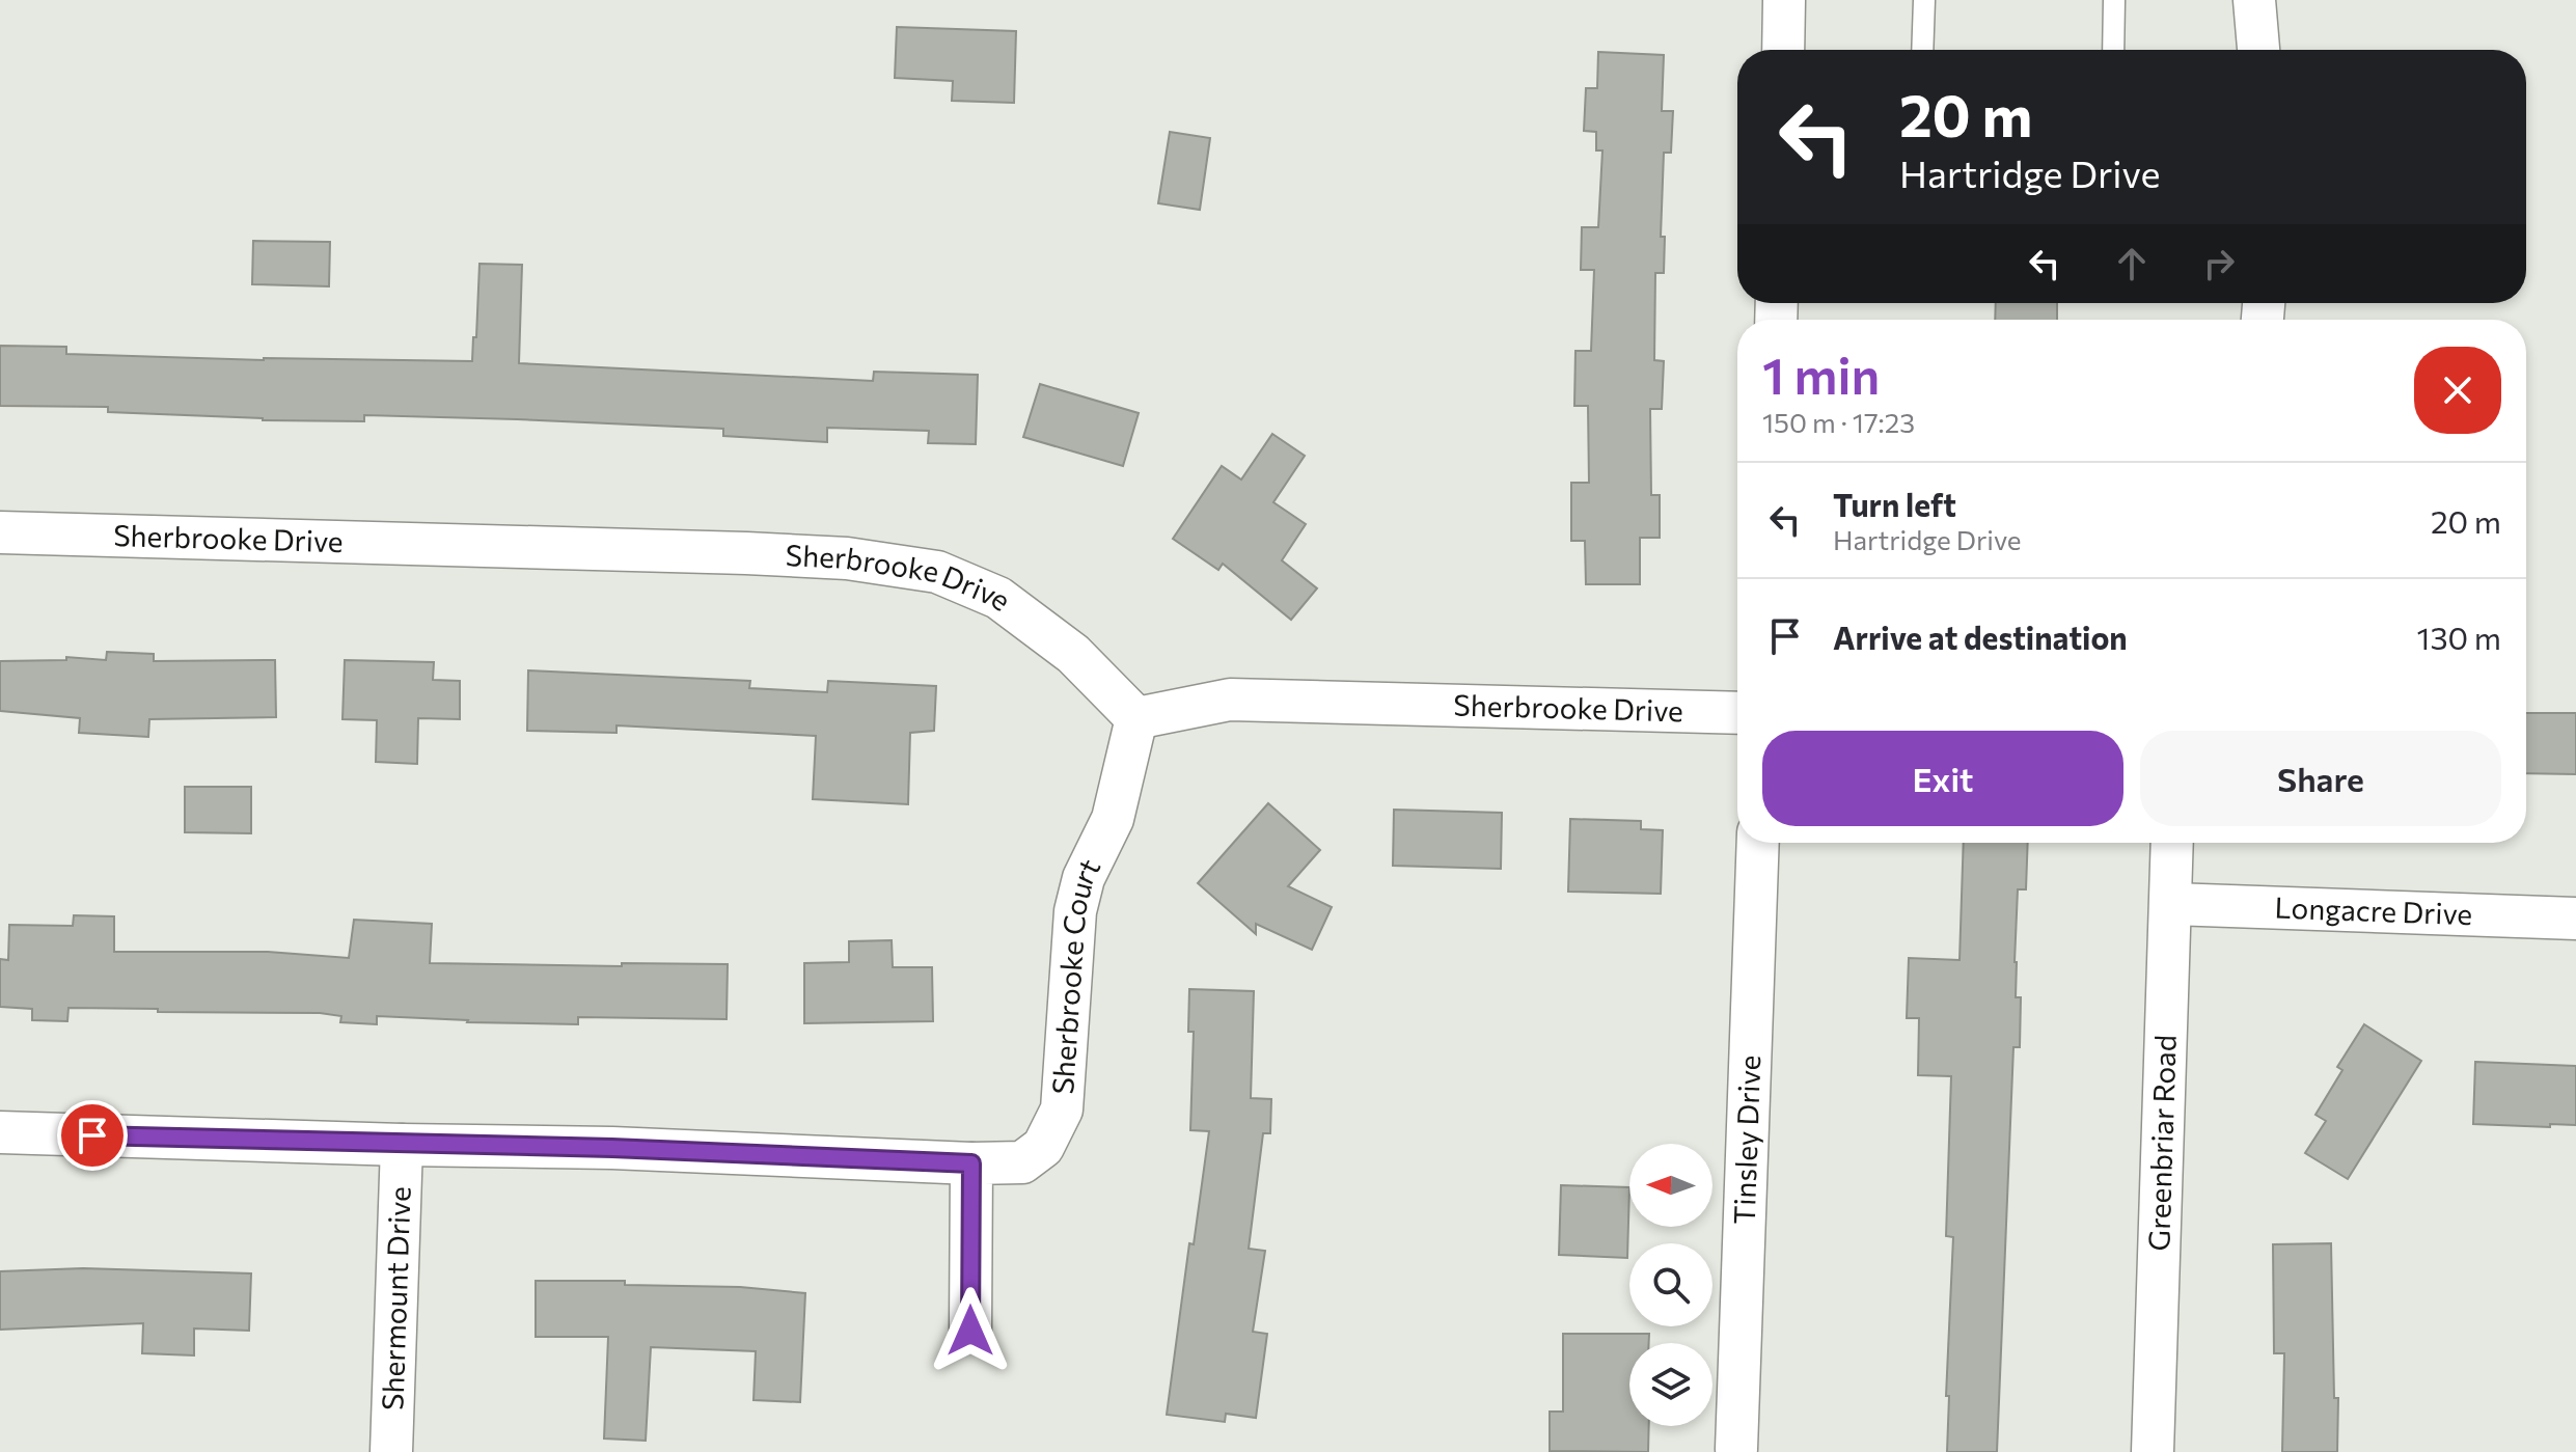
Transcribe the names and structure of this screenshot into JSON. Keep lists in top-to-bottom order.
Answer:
{
  "streets": {
    "street": [
      "Sherbrooke Drive",
      "Longacre Drive",
      "Sherbrooke Court",
      "Tinsley Drive",
      "Greenbriar Road",
      "Shermount Drive"
    ]
  },
  "crossings": [
    ["Sherbrooke Drive", "Sherbrooke Court"],
    ["Longacre Drive", "Greenbriar Road"],
    ["Sherbrooke Court", "Shermount Drive"]
  ],
  "north": "left",
  "page": {
    "turn": ["20 m", "Hartridge Drive"],
    "heading": ["1 min", "150 m · 17:23"],
    "list": [
      {
        "name": "Turn left",
        "note": "Hartridge Drive",
        "value": "20 m"
      },
      {
        "name": "Arrive at destination",
        "value": "130 m"
      }
    ],
    "buttons": ["Exit", "Share"]
  }
}
